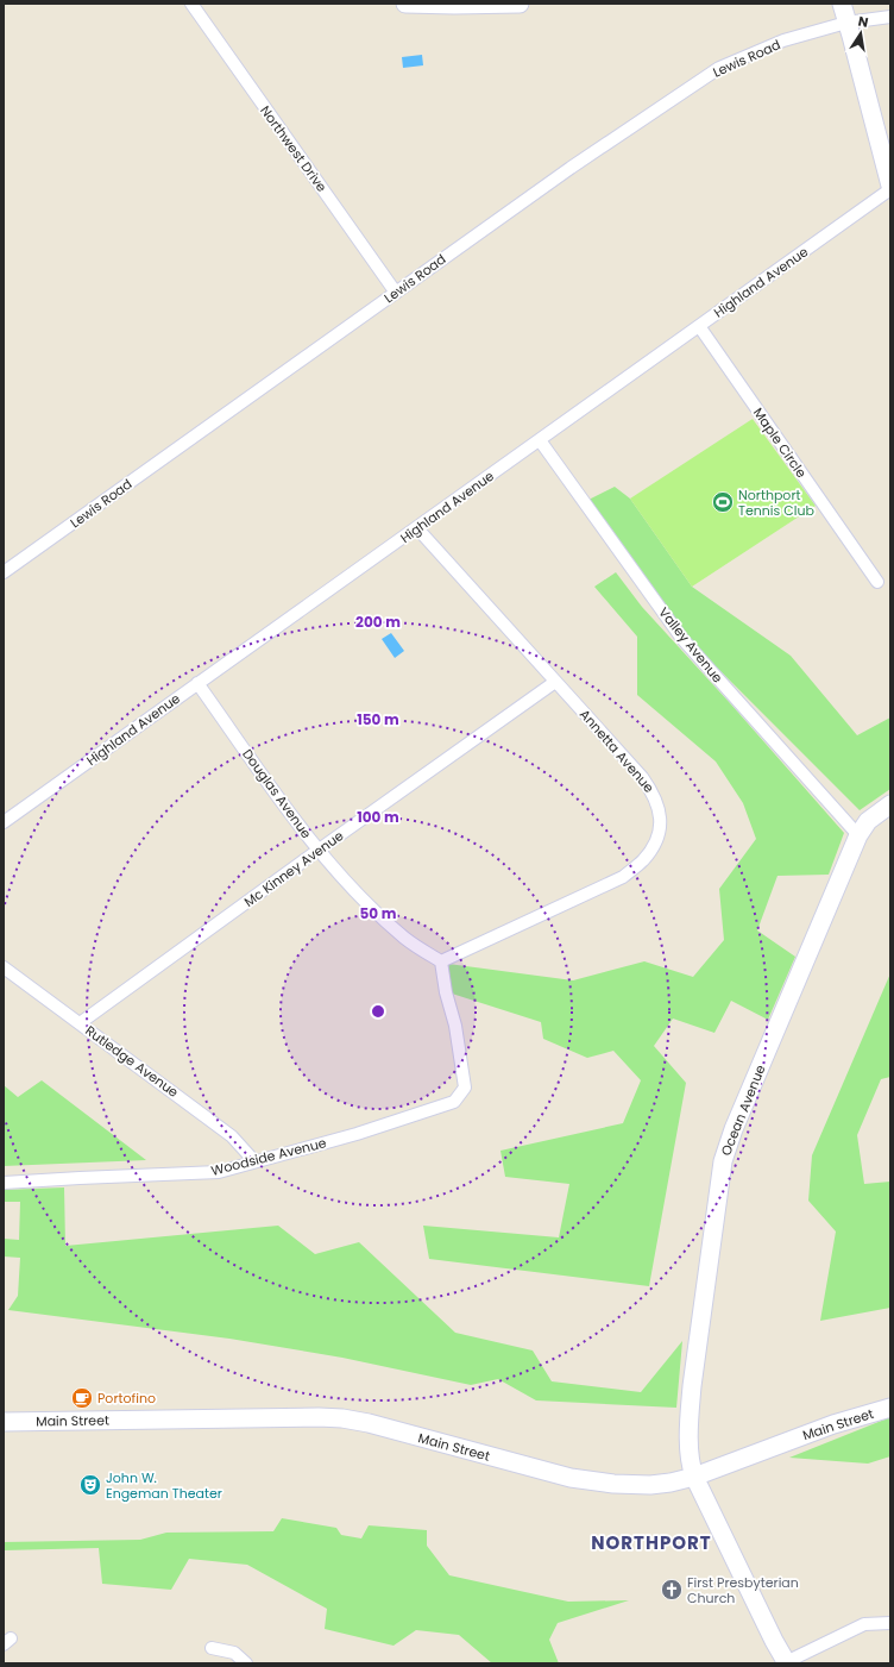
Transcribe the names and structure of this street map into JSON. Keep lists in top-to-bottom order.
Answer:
{
  "streets": {
    "main road": ["Ocean Avenue", "Main Street"],
    "street": [
      "Lewis Road",
      "Northwest Drive",
      "Highland Avenue",
      "Maple Circle",
      "Valley Avenue",
      "Annetta Avenue",
      "Douglas Avenue",
      "Mc Kinney Avenue",
      "Rutledge Avenue",
      "Woodside Avenue"
    ]
  },
  "crossings": [
    ["Lewis Road", "Northwest Drive"],
    ["Highland Avenue", "Maple Circle"],
    ["Highland Avenue", "Valley Avenue"],
    ["Highland Avenue", "Annetta Avenue"],
    ["Highland Avenue", "Douglas Avenue"],
    ["Valley Avenue", "Ocean Avenue"],
    ["Annetta Avenue", "Douglas Avenue"],
    ["Annetta Avenue", "Mc Kinney Avenue"],
    ["Annetta Avenue", "Woodside Avenue"],
    ["Douglas Avenue", "Mc Kinney Avenue"],
    ["Douglas Avenue", "Woodside Avenue"],
    ["Mc Kinney Avenue", "Rutledge Avenue"],
    ["Rutledge Avenue", "Woodside Avenue"],
    ["Ocean Avenue", "Main Street"]
  ],
  "districts": ["NORTHPORT"],
  "places": {
    "sports": ["Northport Tennis Club"],
    "cafe": ["Portofino"],
    "theatre": ["John W. Engeman Theater"],
    "church": ["First Presbyterian Church"]
  },
  "north": "top",
  "rings": [
    "200 m",
    "150 m",
    "100 m",
    "50 m"
  ]
}
